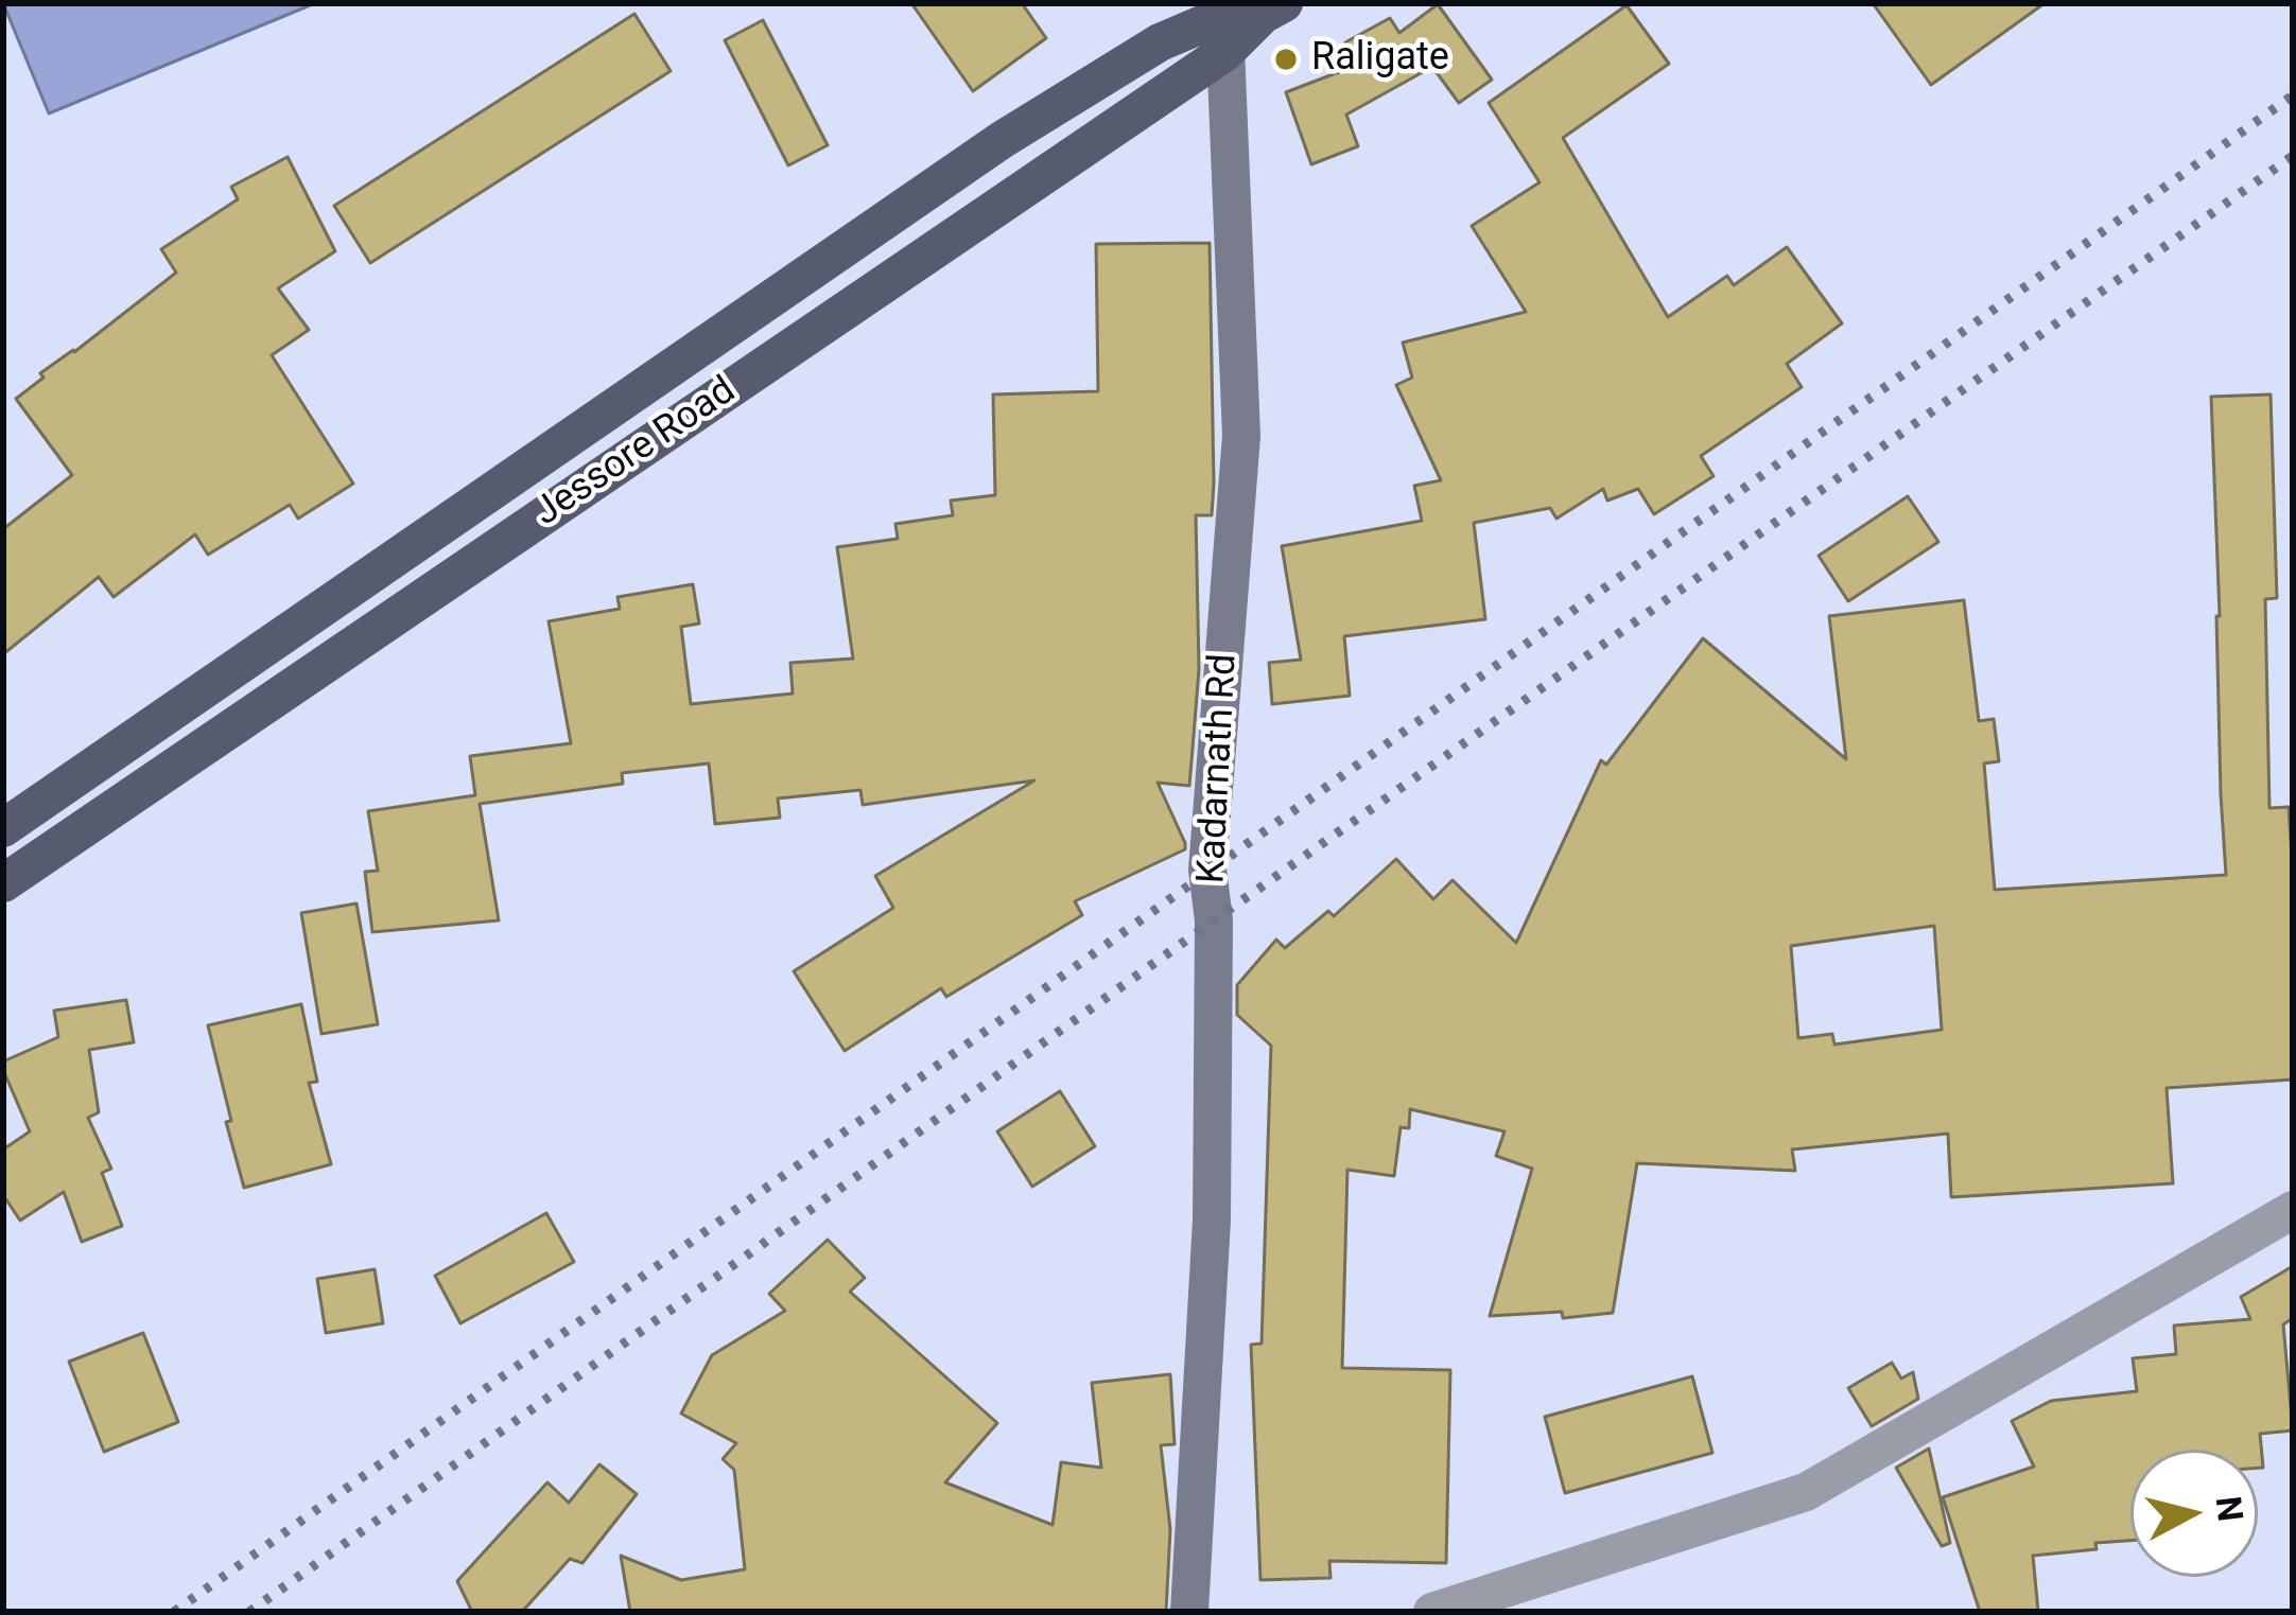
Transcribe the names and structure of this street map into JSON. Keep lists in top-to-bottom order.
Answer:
{
  "streets": {
    "highway": ["Jessore Road"],
    "main road": ["Kadarnath Rd"]
  },
  "crossings": [
    ["Jessore Road", "Kadarnath Rd"]
  ],
  "places": ["Raligate"],
  "north": "right"
}
